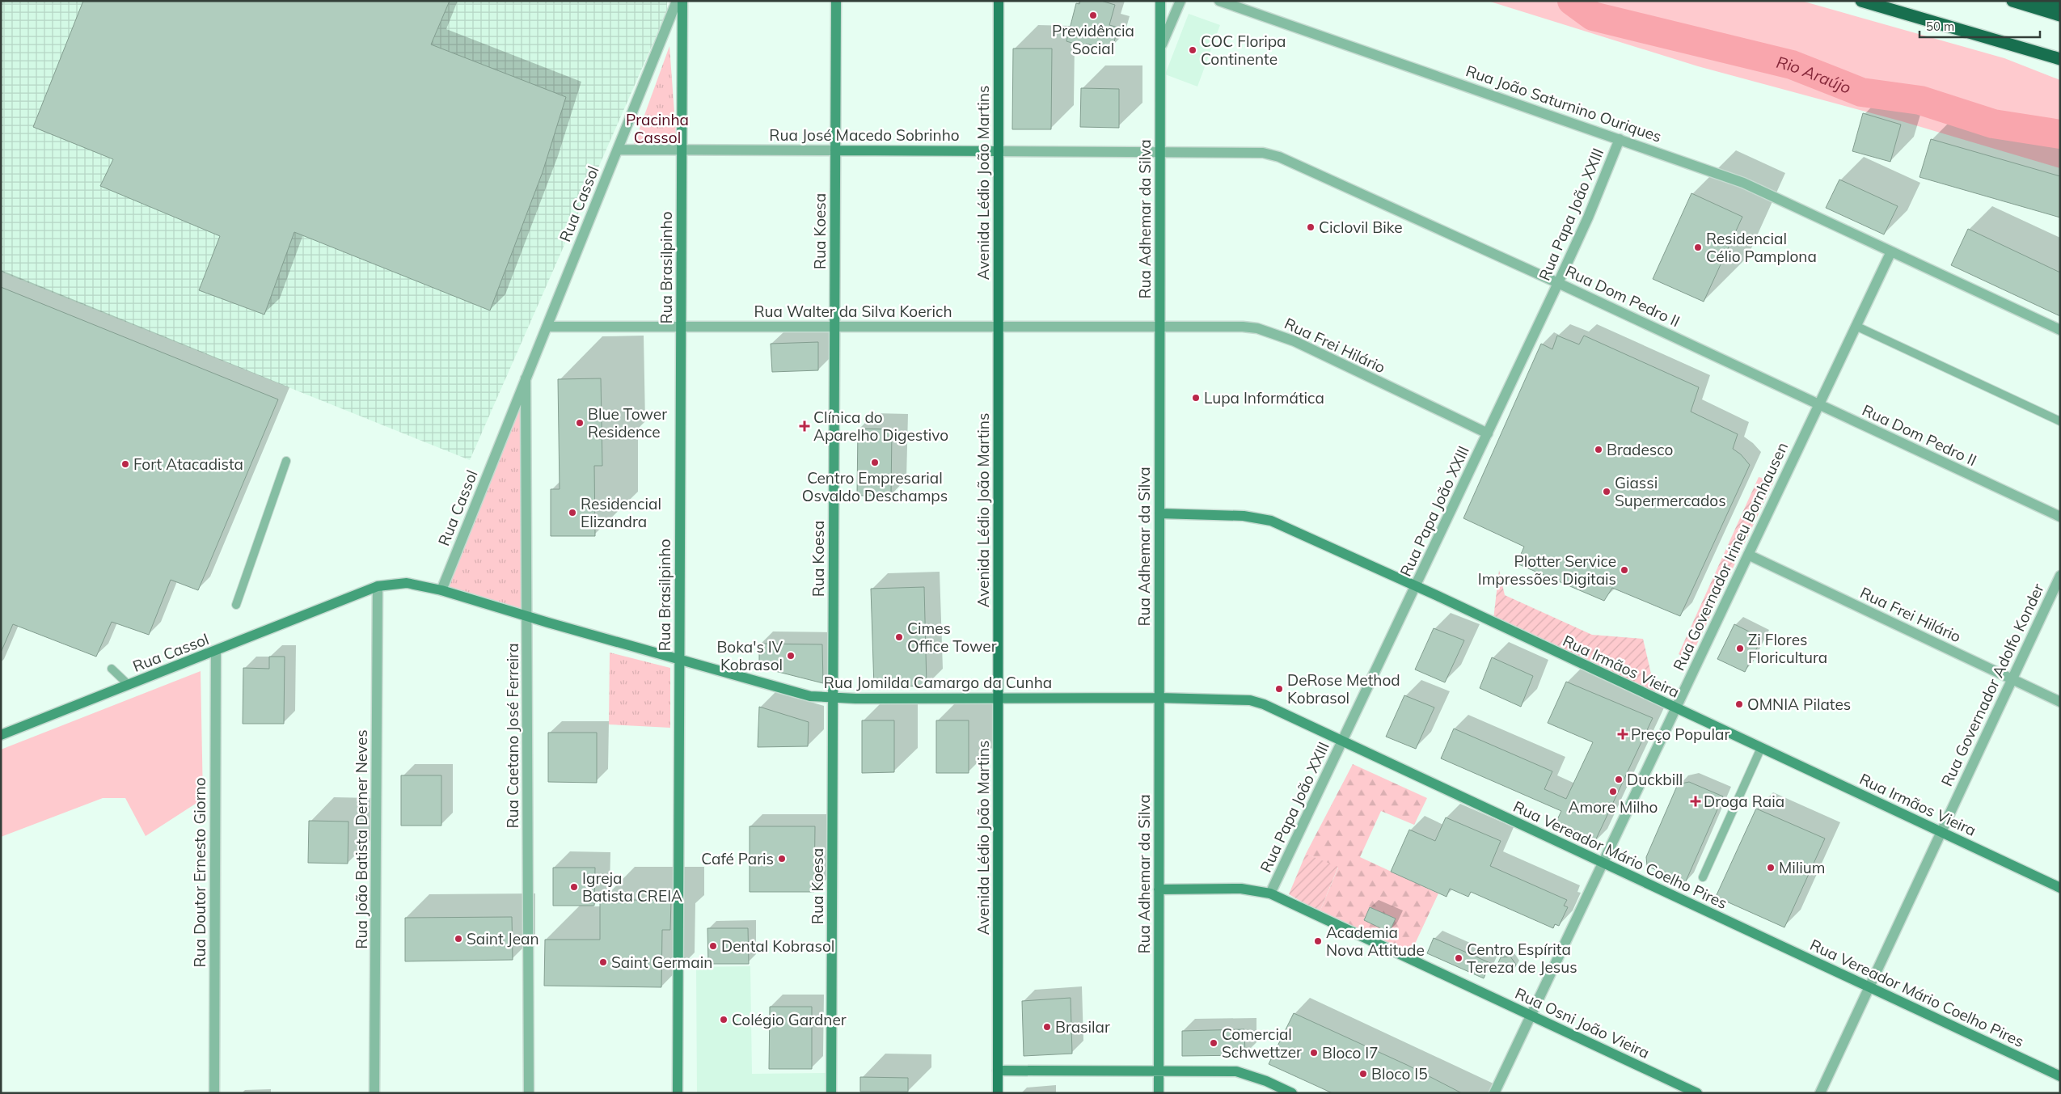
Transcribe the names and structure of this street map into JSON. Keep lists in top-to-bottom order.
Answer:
{
  "streets": {
    "main road": ["Avenida Lédio João Martins"],
    "street": [
      "Rua João Saturnino Ouriques",
      "Rua José Macedo Sobrinho",
      "Rua Cassol",
      "Rua Papa João XXIII",
      "Rua Adhemar da Silva",
      "Rua Koesa",
      "Rua Brasilpinho",
      "Rua Dom Pedro II",
      "Rua Walter da Silva Koerich",
      "Rua Frei Hilário",
      "Rua Governador Irineu Bornhausen",
      "Rua Irmãos Vieira",
      "Rua Jomilda Camargo da Cunha",
      "Rua Governador Adolfo Konder",
      "Rua Caetano José Ferreira",
      "Rua João Batista Derner Neves",
      "Rua Vereador Mário Coelho Pires",
      "Rua Doutor Ernesto Giorno",
      "Rua Osni João Vieira"
    ]
  },
  "crossings": [
    ["Rua João Saturnino Ouriques", "Rua Papa João XXIII"],
    ["Rua João Saturnino Ouriques", "Rua Governador Irineu Bornhausen"],
    ["Rua José Macedo Sobrinho", "Avenida Lédio João Martins"],
    ["Rua José Macedo Sobrinho", "Rua Cassol"],
    ["Rua José Macedo Sobrinho", "Rua Adhemar da Silva"],
    ["Rua José Macedo Sobrinho", "Rua Koesa"],
    ["Rua José Macedo Sobrinho", "Rua Brasilpinho"],
    ["Rua José Macedo Sobrinho", "Rua Dom Pedro II"],
    ["Avenida Lédio João Martins", "Rua Walter da Silva Koerich"],
    ["Avenida Lédio João Martins", "Rua Jomilda Camargo da Cunha"],
    ["Rua Cassol", "Rua Walter da Silva Koerich"],
    ["Rua Cassol", "Rua Jomilda Camargo da Cunha"],
    ["Rua Cassol", "Rua Caetano José Ferreira"],
    ["Rua Cassol", "Rua João Batista Derner Neves"],
    ["Rua Cassol", "Rua Doutor Ernesto Giorno"],
    ["Rua Papa João XXIII", "Rua Dom Pedro II"],
    ["Rua Papa João XXIII", "Rua Frei Hilário"],
    ["Rua Papa João XXIII", "Rua Irmãos Vieira"],
    ["Rua Papa João XXIII", "Rua Vereador Mário Coelho Pires"],
    ["Rua Papa João XXIII", "Rua Osni João Vieira"],
    ["Rua Adhemar da Silva", "Rua Dom Pedro II"],
    ["Rua Adhemar da Silva", "Rua Walter da Silva Koerich"],
    ["Rua Adhemar da Silva", "Rua Frei Hilário"],
    ["Rua Adhemar da Silva", "Rua Irmãos Vieira"],
    ["Rua Adhemar da Silva", "Rua Jomilda Camargo da Cunha"],
    ["Rua Adhemar da Silva", "Rua Vereador Mário Coelho Pires"],
    ["Rua Adhemar da Silva", "Rua Osni João Vieira"],
    ["Rua Koesa", "Rua Walter da Silva Koerich"],
    ["Rua Koesa", "Rua Jomilda Camargo da Cunha"],
    ["Rua Brasilpinho", "Rua Walter da Silva Koerich"],
    ["Rua Brasilpinho", "Rua Jomilda Camargo da Cunha"],
    ["Rua Dom Pedro II", "Rua Governador Irineu Bornhausen"],
    ["Rua Walter da Silva Koerich", "Rua Frei Hilário"],
    ["Rua Frei Hilário", "Rua Governador Irineu Bornhausen"],
    ["Rua Frei Hilário", "Rua Governador Adolfo Konder"],
    ["Rua Governador Irineu Bornhausen", "Rua Irmãos Vieira"],
    ["Rua Governador Irineu Bornhausen", "Rua Vereador Mário Coelho Pires"],
    ["Rua Governador Irineu Bornhausen", "Rua Osni João Vieira"],
    ["Rua Irmãos Vieira", "Rua Governador Adolfo Konder"],
    ["Rua Jomilda Camargo da Cunha", "Rua Caetano José Ferreira"],
    ["Rua Jomilda Camargo da Cunha", "Rua Vereador Mário Coelho Pires"],
    ["Rua Governador Adolfo Konder", "Rua Vereador Mário Coelho Pires"]
  ],
  "water": ["Rio Araújo"],
  "parks": ["Pracinha Cassol"],
  "places": {
    "other": [
      "Previdência Social",
      "COC Floripa Continente",
      "Ciclovil Bike",
      "Residencial Célio Pamplona",
      "Lupa Informática",
      "Blue Tower Residence",
      "Bradesco",
      "Centro Empresarial Osvaldo Deschamps",
      "Fort Atacadista",
      "Giassi Supermercados",
      "Residencial Elizandra",
      "Plotter Service Impressões Digitais",
      "Cimes Office Tower",
      "Zi Flores Floricultura",
      "Boka's IV Kobrasol",
      "DeRose Method Kobrasol",
      "OMNIA Pilates",
      "Duckbill",
      "Amore Milho",
      "Café Paris",
      "Milium",
      "Igreja Batista CREIA",
      "Saint Jean",
      "Academia Nova Attitude",
      "Dental Kobrasol",
      "Centro Espírita Tereza de Jesus",
      "Saint Germain",
      "Colégio Gardner",
      "Brasilar",
      "Comercial Schwettzer",
      "Bloco I7",
      "Bloco I5"
    ],
    "health": ["Clínica do Aparelho Digestivo", "Preço Popular", "Droga Raia"]
  },
  "scale_bar": "50 m"
}
